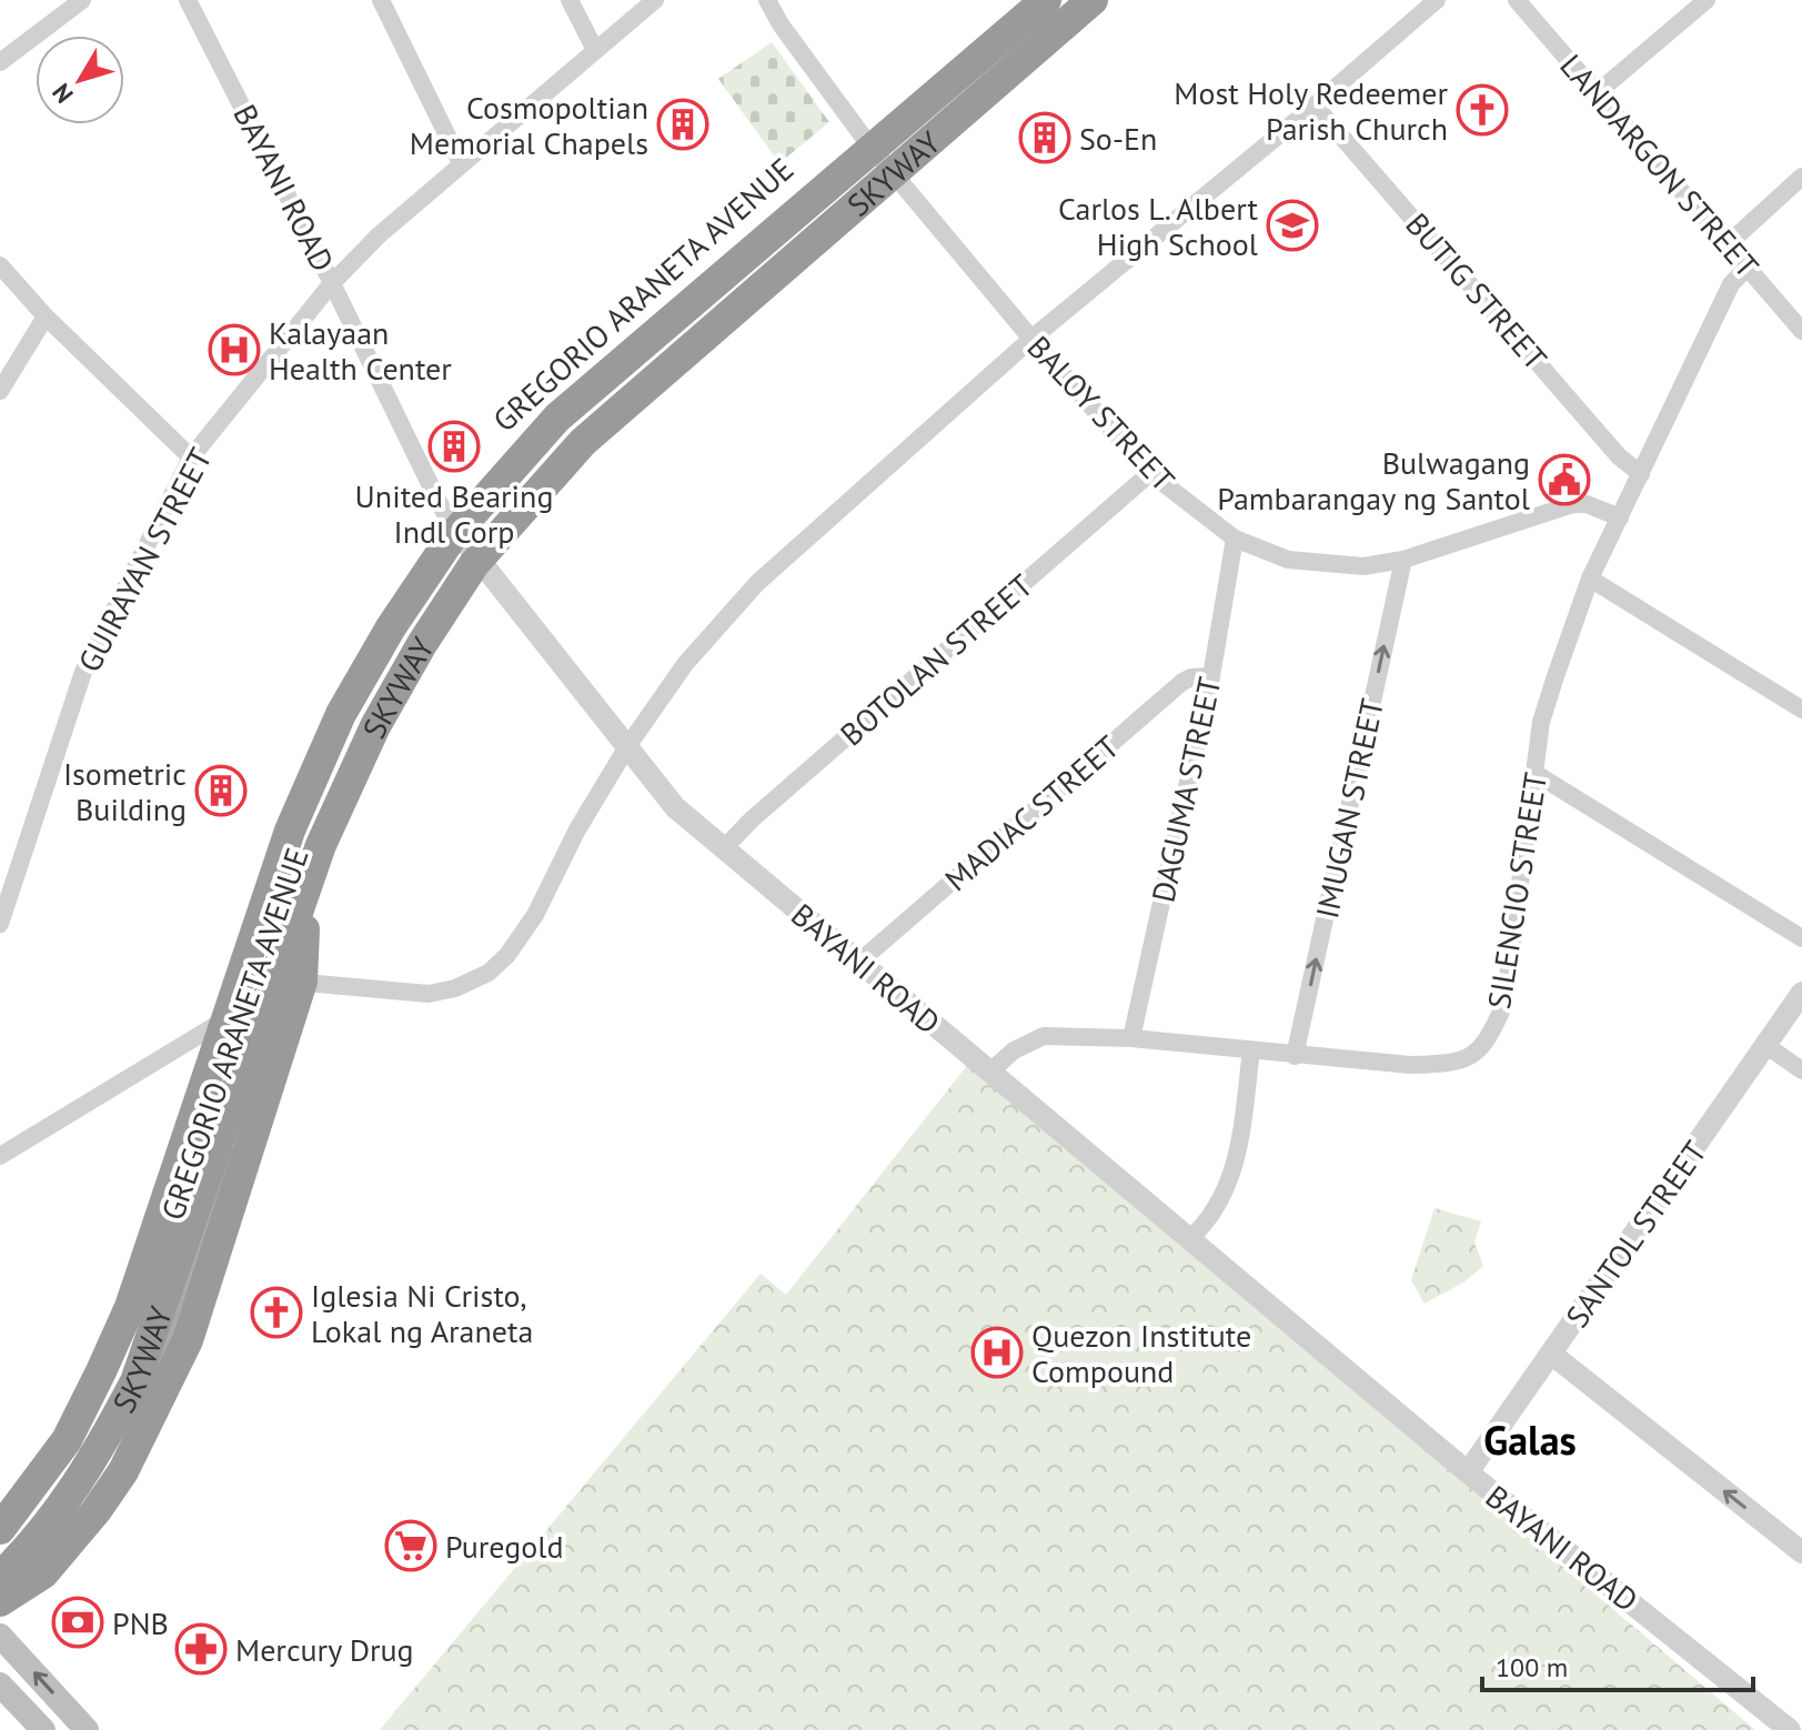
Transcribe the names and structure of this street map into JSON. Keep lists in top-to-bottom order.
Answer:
{
  "streets": {
    "highway": ["SKYWAY"],
    "main road": ["GREGORIO ARANETA AVENUE"],
    "street": [
      "LANDARGON STREET",
      "BAYANI ROAD",
      "BUTIG STREET",
      "BALOY STREET",
      "GUIRAYAN STREET",
      "BOTOLAN STREET",
      "DAGUMA STREET",
      "IMUGAN STREET",
      "MADIAC STREET",
      "SILENCIO STREET",
      "SANTOL STREET"
    ]
  },
  "crossings": [
    ["LANDARGON STREET", "SILENCIO STREET"],
    ["BAYANI ROAD", "GREGORIO ARANETA AVENUE"],
    ["BAYANI ROAD", "GUIRAYAN STREET"],
    ["BAYANI ROAD", "BOTOLAN STREET"],
    ["BAYANI ROAD", "MADIAC STREET"],
    ["BAYANI ROAD", "SILENCIO STREET"],
    ["BAYANI ROAD", "SANTOL STREET"],
    ["BUTIG STREET", "SILENCIO STREET"],
    ["GREGORIO ARANETA AVENUE", "BALOY STREET"],
    ["BALOY STREET", "BOTOLAN STREET"],
    ["BALOY STREET", "DAGUMA STREET"],
    ["BALOY STREET", "IMUGAN STREET"],
    ["BALOY STREET", "SILENCIO STREET"],
    ["DAGUMA STREET", "MADIAC STREET"],
    ["DAGUMA STREET", "SILENCIO STREET"],
    ["IMUGAN STREET", "SILENCIO STREET"]
  ],
  "one_way": ["IMUGAN STREET"],
  "districts": ["Galas"],
  "places": {
    "church": ["Most Holy Redeemer Parish Church", "Iglesia Ni Cristo, Lokal ng Araneta"],
    "building": [
      "Cosmopoltian Memorial Chapels",
      "So-En",
      "United Bearing Indl Corp",
      "Isometric Building"
    ],
    "school or university": ["Carlos L. Albert High School"],
    "hospital": ["Kalayaan Health Center", "Quezon Institute Compound"],
    "public building": ["Bulwagang Pambarangay ng Santol"],
    "supermarket": ["Puregold"],
    "bank": ["PNB"],
    "pharmacy": ["Mercury Drug"]
  },
  "scale_bar": "100 m",
  "north": "bottom left"
}
